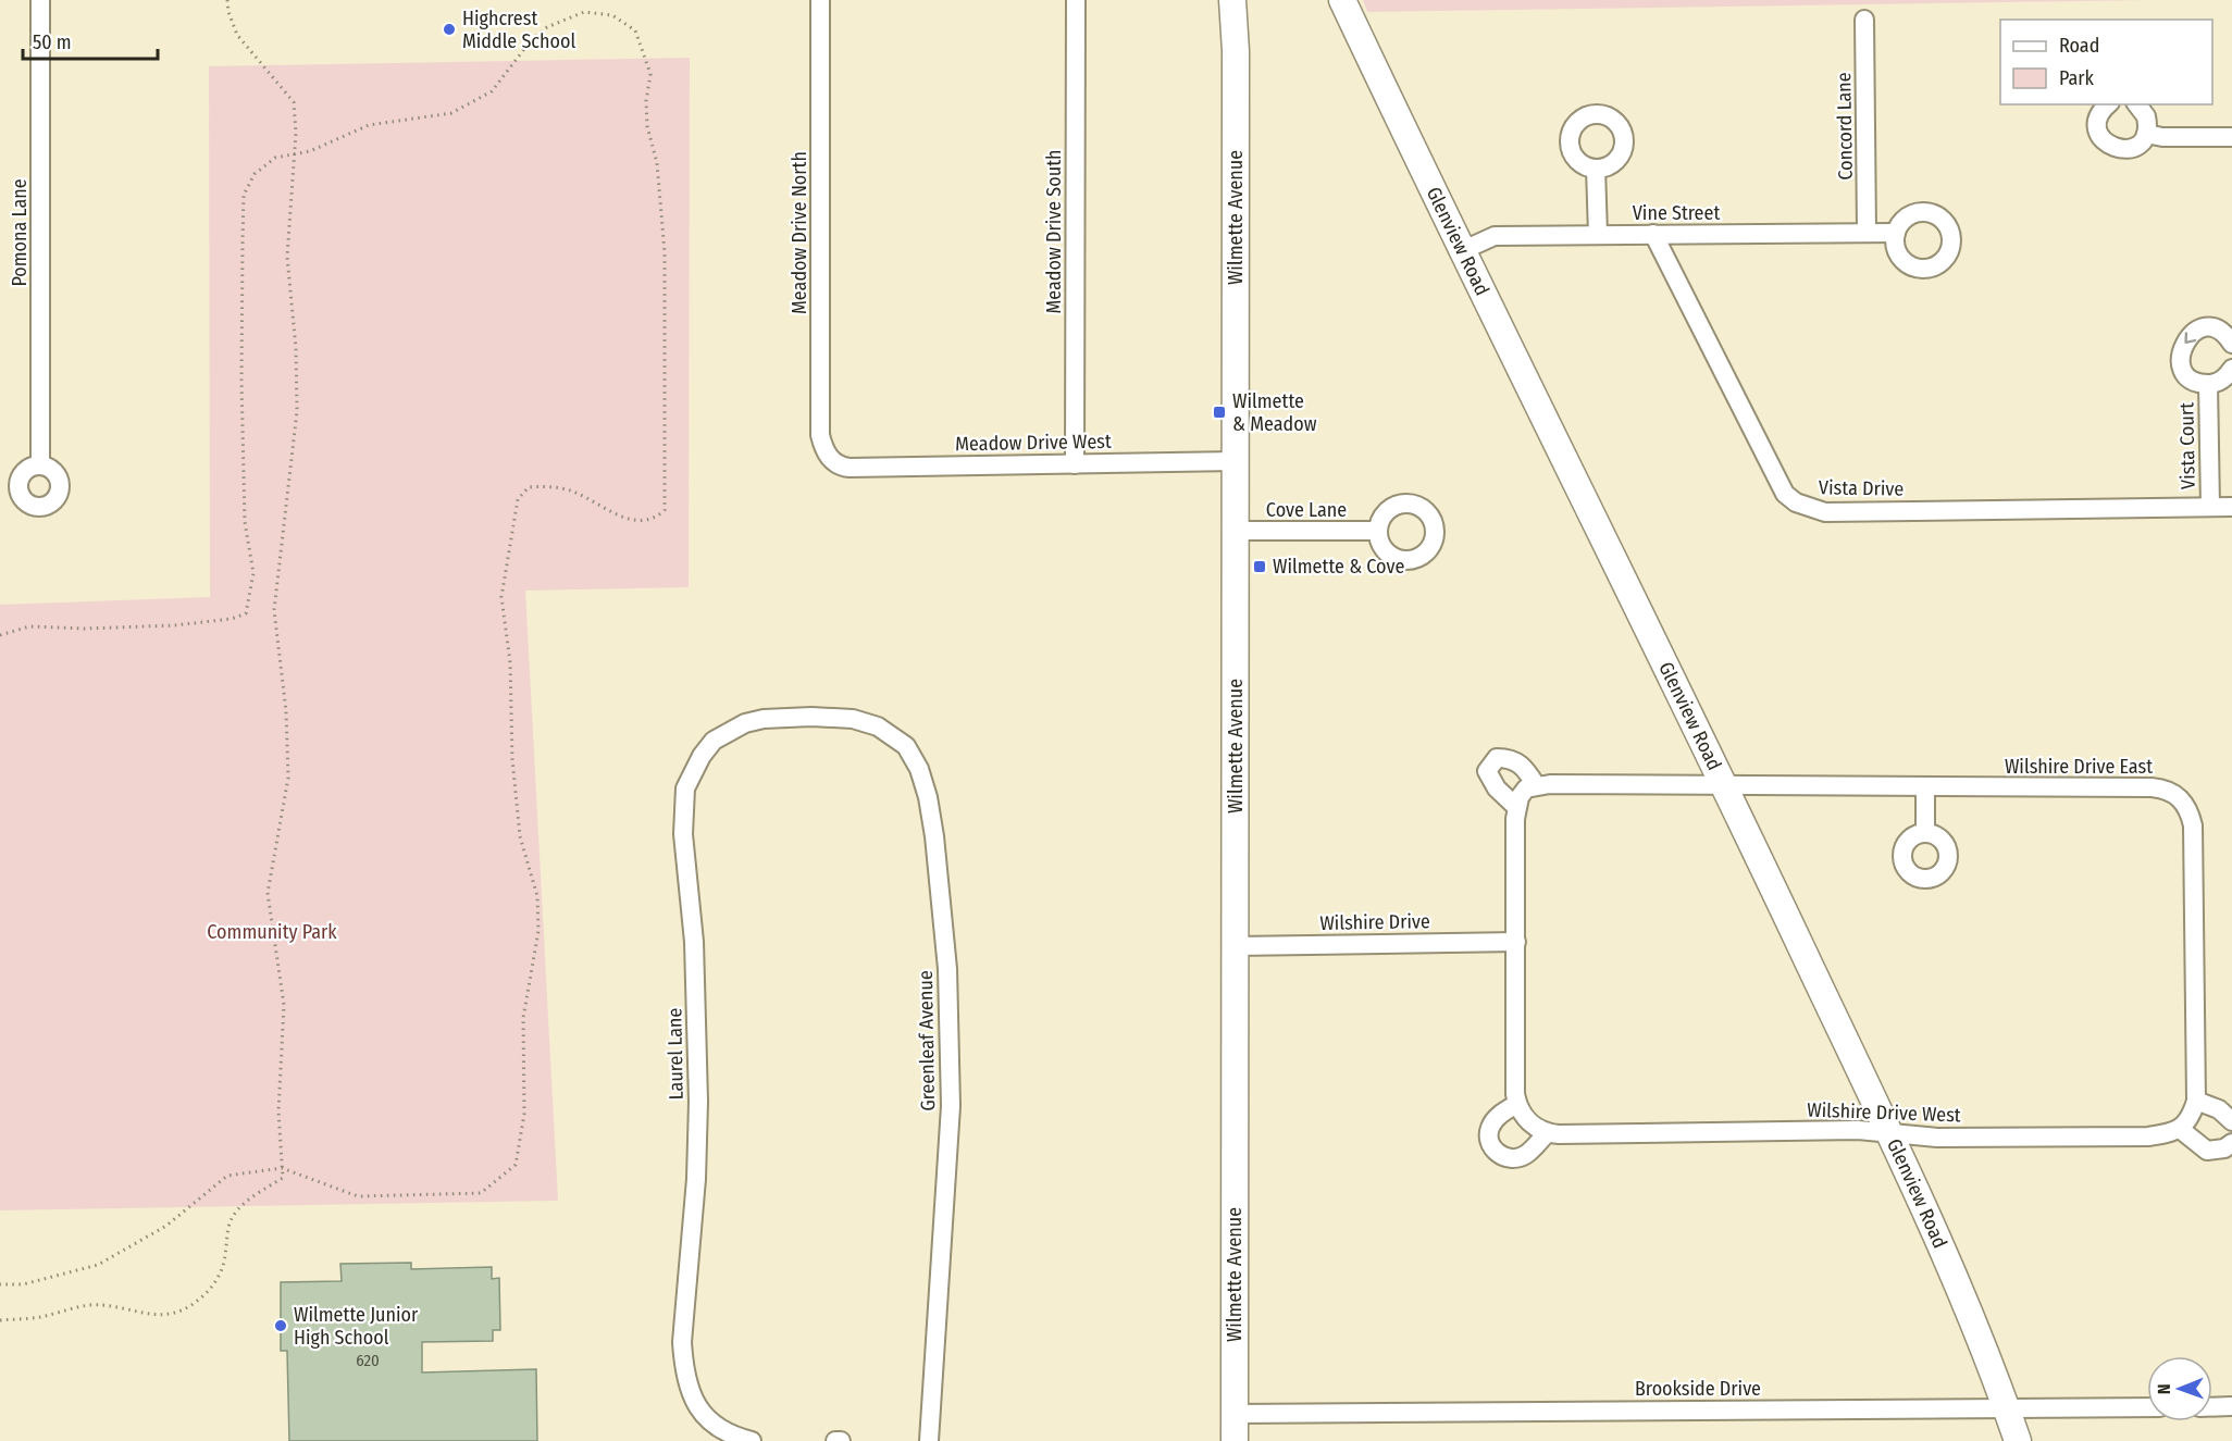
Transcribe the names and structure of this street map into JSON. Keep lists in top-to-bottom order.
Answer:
{
  "streets": {
    "main road": ["Wilmette Avenue", "Glenview Road"],
    "street": [
      "Concord Lane",
      "Vine Street",
      "Meadow Drive South",
      "Pomona Lane",
      "Meadow Drive North",
      "Meadow Drive West",
      "Vista Court",
      "Vista Drive",
      "Cove Lane",
      "Wilshire Drive East",
      "Wilshire Drive",
      "Greenleaf Avenue",
      "Laurel Lane",
      "Wilshire Drive West",
      "Brookside Drive"
    ]
  },
  "crossings": [
    ["Concord Lane", "Vine Street"],
    ["Vine Street", "Glenview Road"],
    ["Vine Street", "Vista Drive"],
    ["Wilmette Avenue", "Meadow Drive West"],
    ["Wilmette Avenue", "Cove Lane"],
    ["Wilmette Avenue", "Wilshire Drive"],
    ["Wilmette Avenue", "Brookside Drive"],
    ["Meadow Drive South", "Meadow Drive West"],
    ["Meadow Drive North", "Meadow Drive West"],
    ["Glenview Road", "Wilshire Drive East"],
    ["Glenview Road", "Wilshire Drive West"],
    ["Glenview Road", "Brookside Drive"],
    ["Vista Court", "Vista Drive"],
    ["Greenleaf Avenue", "Laurel Lane"]
  ],
  "parks": ["Community Park"],
  "places": {
    "other": ["Highcrest Middle School", "Wilmette Junior High School"],
    "transit": ["Wilmette & Meadow", "Wilmette & Cove"]
  },
  "house_numbers": ["620"],
  "legend": ["Road", "Park"],
  "scale_bar": "50 m",
  "north": "left"
}
